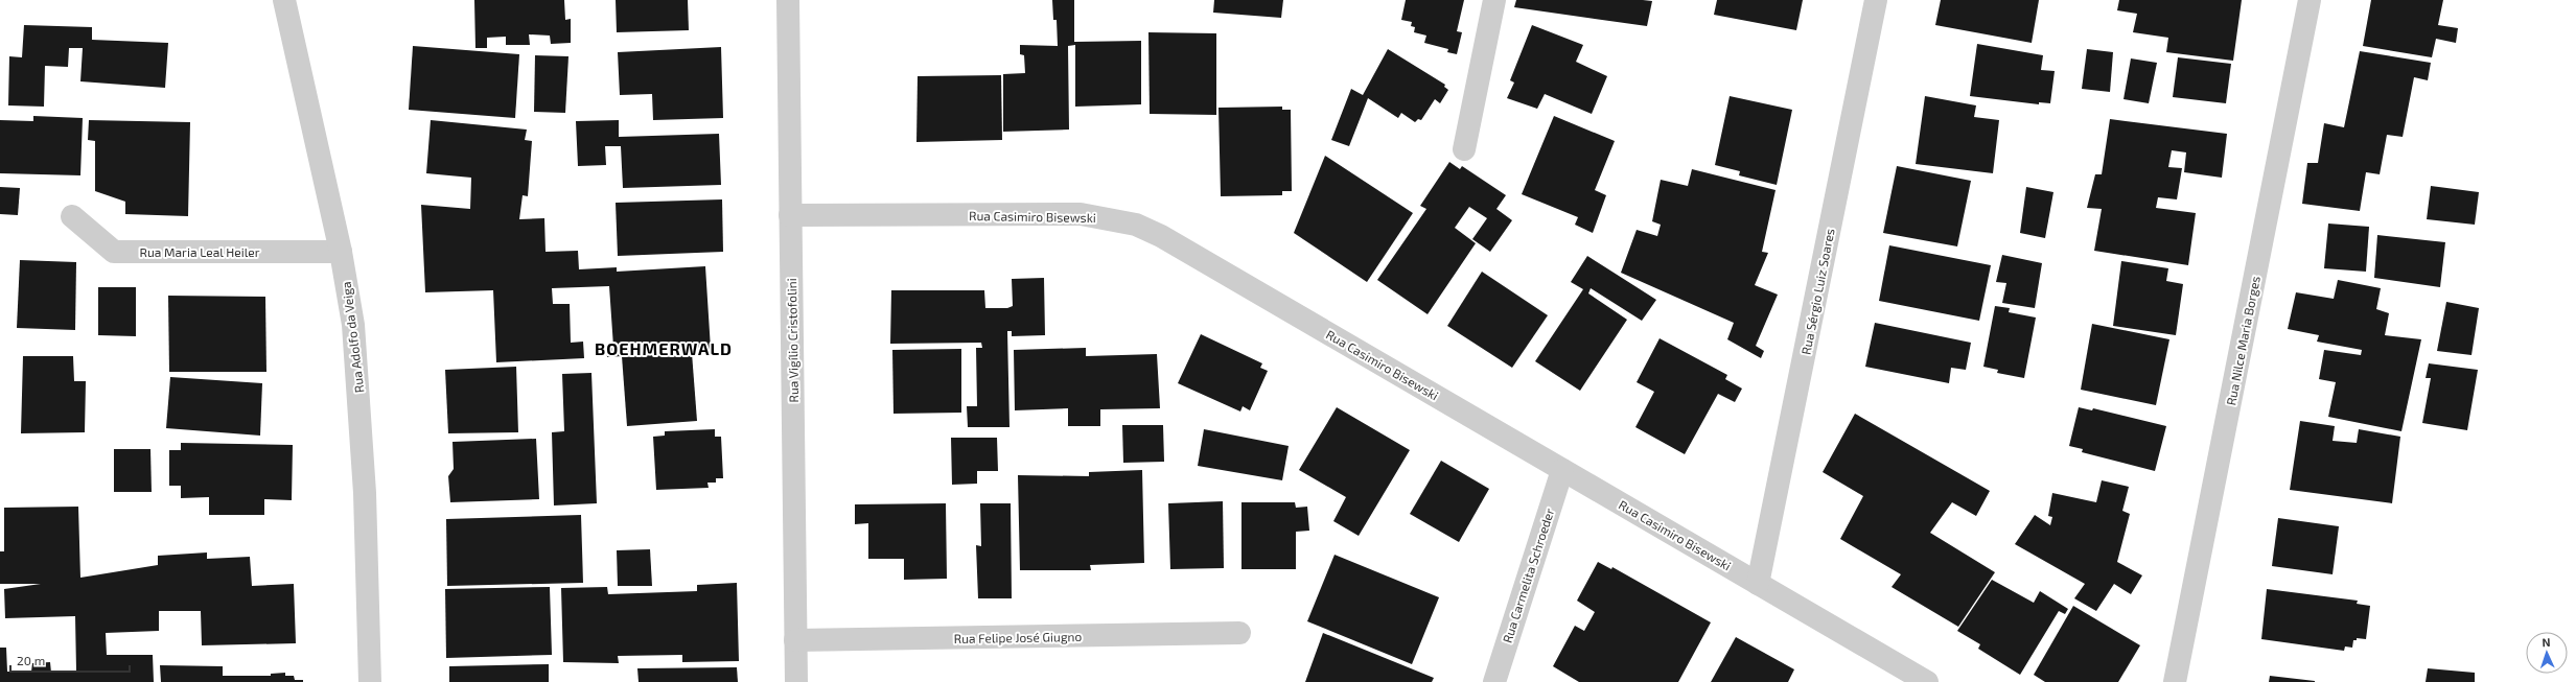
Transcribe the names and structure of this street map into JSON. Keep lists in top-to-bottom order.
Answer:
{
  "streets": {
    "street": [
      "Rua Casimiro Bisewski",
      "Rua Maria Leal Heiler",
      "Rua Sérgio Luiz Soares",
      "Rua Adolfo da Veiga",
      "Rua Vigílio Cristofolini",
      "Rua Nilce Maria Borges",
      "Rua Carmelita Schroeder",
      "Rua Felipe José Giugno"
    ]
  },
  "crossings": [
    ["Rua Casimiro Bisewski", "Rua Sérgio Luiz Soares"],
    ["Rua Casimiro Bisewski", "Rua Vigílio Cristofolini"],
    ["Rua Casimiro Bisewski", "Rua Carmelita Schroeder"],
    ["Rua Maria Leal Heiler", "Rua Adolfo da Veiga"],
    ["Rua Vigílio Cristofolini", "Rua Felipe José Giugno"]
  ],
  "districts": ["BOEHMERWALD"],
  "scale_bar": "20 m",
  "north": "top"
}
